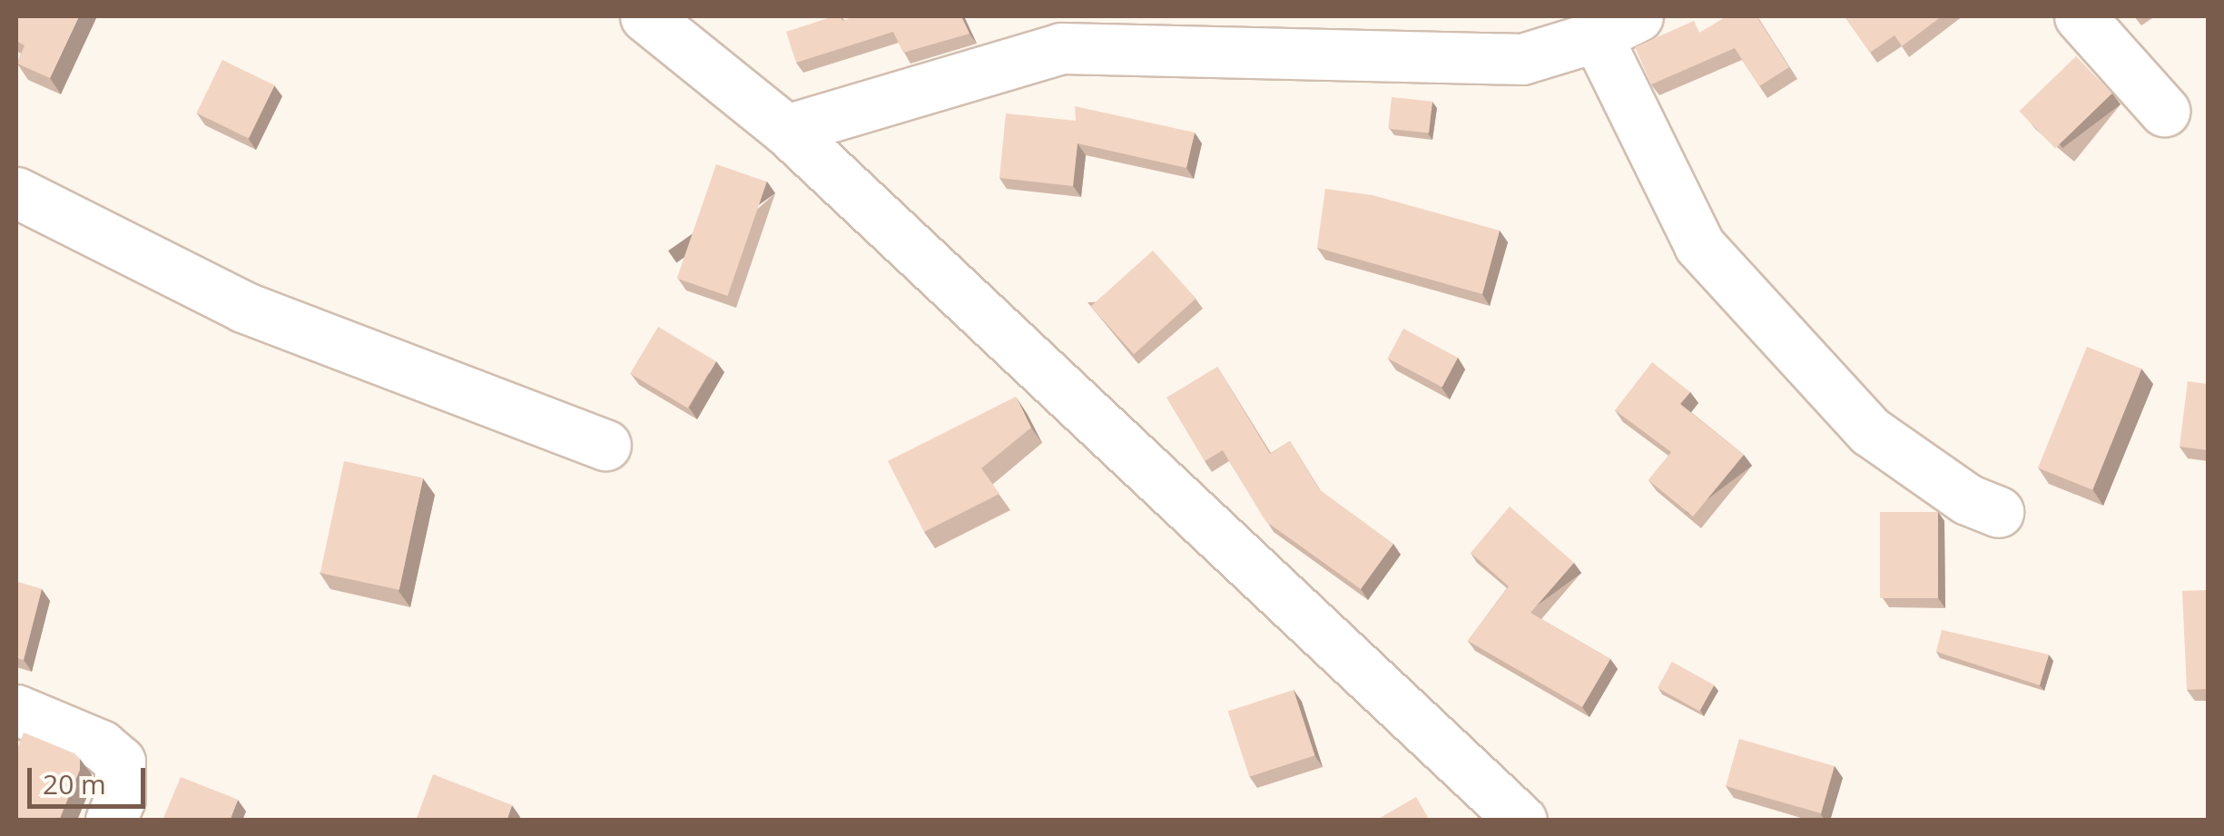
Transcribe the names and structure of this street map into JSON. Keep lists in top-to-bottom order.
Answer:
{
  "scale_bar": "20 m"
}
